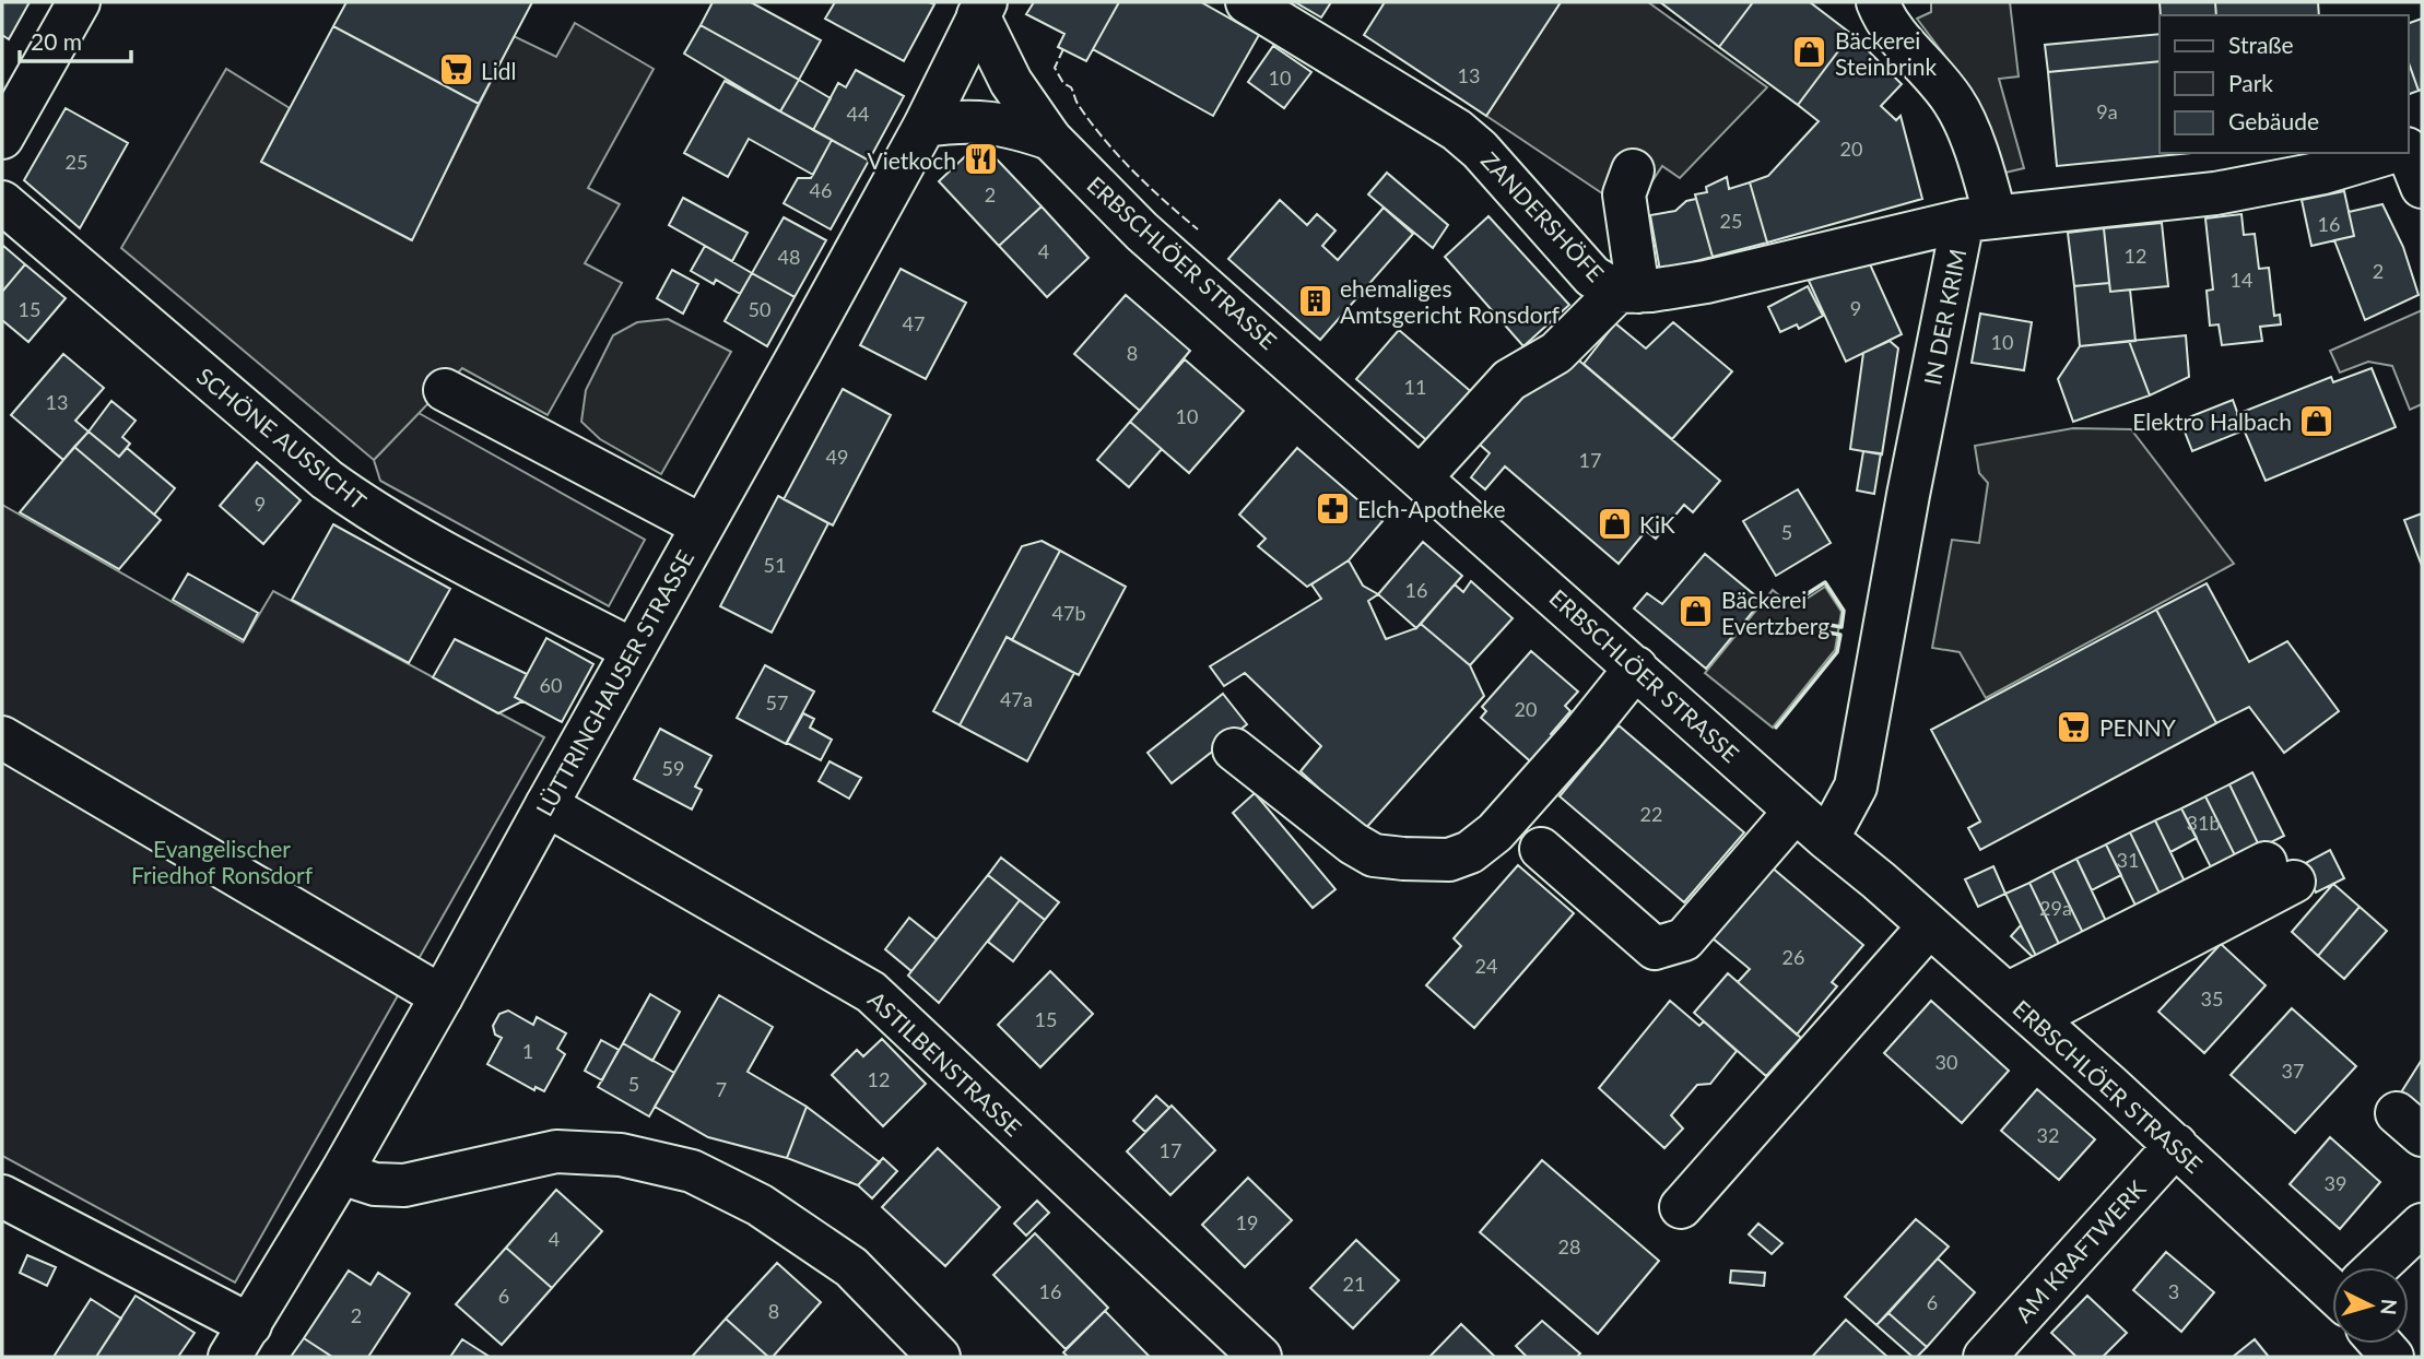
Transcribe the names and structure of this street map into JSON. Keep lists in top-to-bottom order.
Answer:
{
  "streets": {
    "street": [
      "ZANDERSHÖFE",
      "ERBSCHLÖER STRASSE",
      "IN DER KRIM",
      "SCHÖNE AUSSICHT",
      "LÜTTRINGHAUSER STRASSE",
      "ASTILBENSTRASSE",
      "AM KRAFTWERK"
    ]
  },
  "crossings": [
    ["ERBSCHLÖER STRASSE", "IN DER KRIM"],
    ["ERBSCHLÖER STRASSE", "LÜTTRINGHAUSER STRASSE"],
    ["ERBSCHLÖER STRASSE", "AM KRAFTWERK"],
    ["SCHÖNE AUSSICHT", "LÜTTRINGHAUSER STRASSE"],
    ["LÜTTRINGHAUSER STRASSE", "ASTILBENSTRASSE"]
  ],
  "parks": ["Evangelischer Friedhof Ronsdorf"],
  "places": {
    "shop": [
      "Bäckerei Steinbrink",
      "Elektro Halbach",
      "KiK",
      "Bäckerei Evertzberg"
    ],
    "supermarket": ["Lidl", "PENNY"],
    "restaurant": ["Vietkoch"],
    "building": ["ehemaliges Amtsgericht Ronsdorf"],
    "pharmacy": ["Elch-Apotheke"]
  },
  "house_numbers": [
    "13",
    "10",
    "9a",
    "44",
    "20",
    "25",
    "46",
    "2",
    "25",
    "16",
    "4",
    "12",
    "48",
    "2",
    "14",
    "9",
    "15",
    "50",
    "47",
    "10",
    "8",
    "11",
    "13",
    "10",
    "49",
    "17",
    "9",
    "5",
    "51",
    "16",
    "47b",
    "60",
    "47a",
    "57",
    "20",
    "59",
    "22",
    "31b",
    "31",
    "29a",
    "26",
    "24",
    "35",
    "15",
    "1",
    "30",
    "37",
    "12",
    "5",
    "7",
    "32",
    "17",
    "39",
    "19",
    "4",
    "28",
    "21",
    "16",
    "3",
    "6",
    "6",
    "8",
    "2"
  ],
  "legend": ["Straße", "Park", "Gebäude"],
  "scale_bar": "20 m",
  "north": "right"
}
